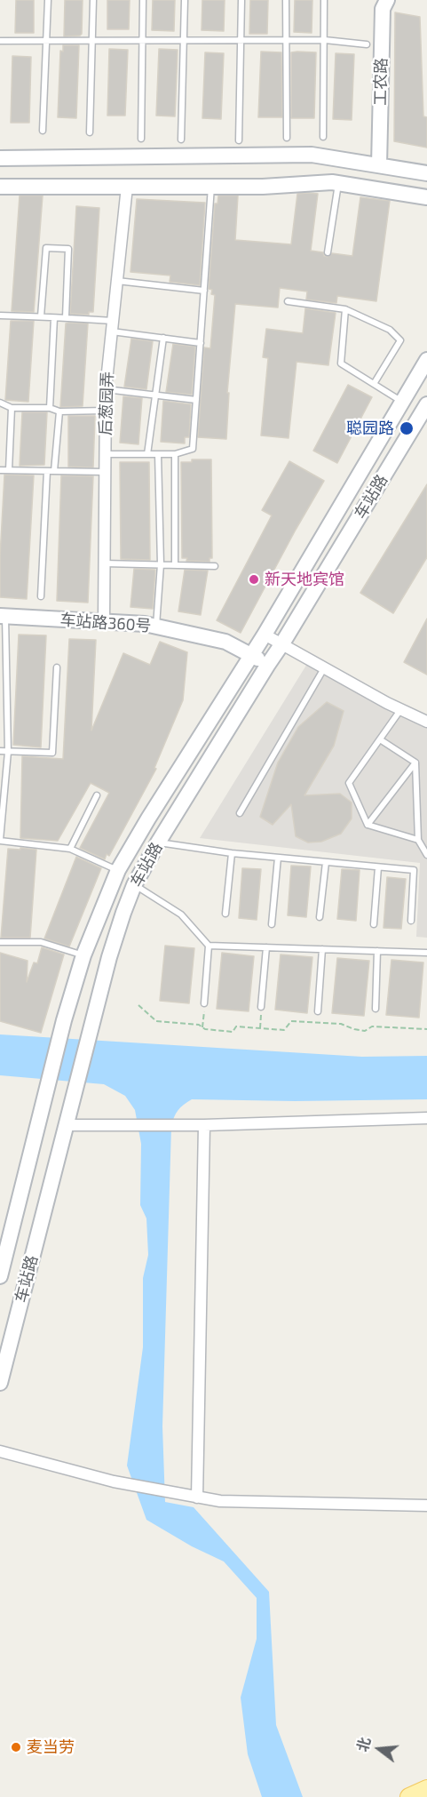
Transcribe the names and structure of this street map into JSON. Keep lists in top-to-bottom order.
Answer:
{
  "streets": {
    "main road": ["工农路", "车站路", "车站路360号"],
    "street": ["后葱园弄"]
  },
  "crossings": [
    ["后葱园弄", "车站路360号"],
    ["车站路", "车站路360号"]
  ],
  "places": ["聪园路", "新天地宾馆", "麦当劳"],
  "north": "left"
}
